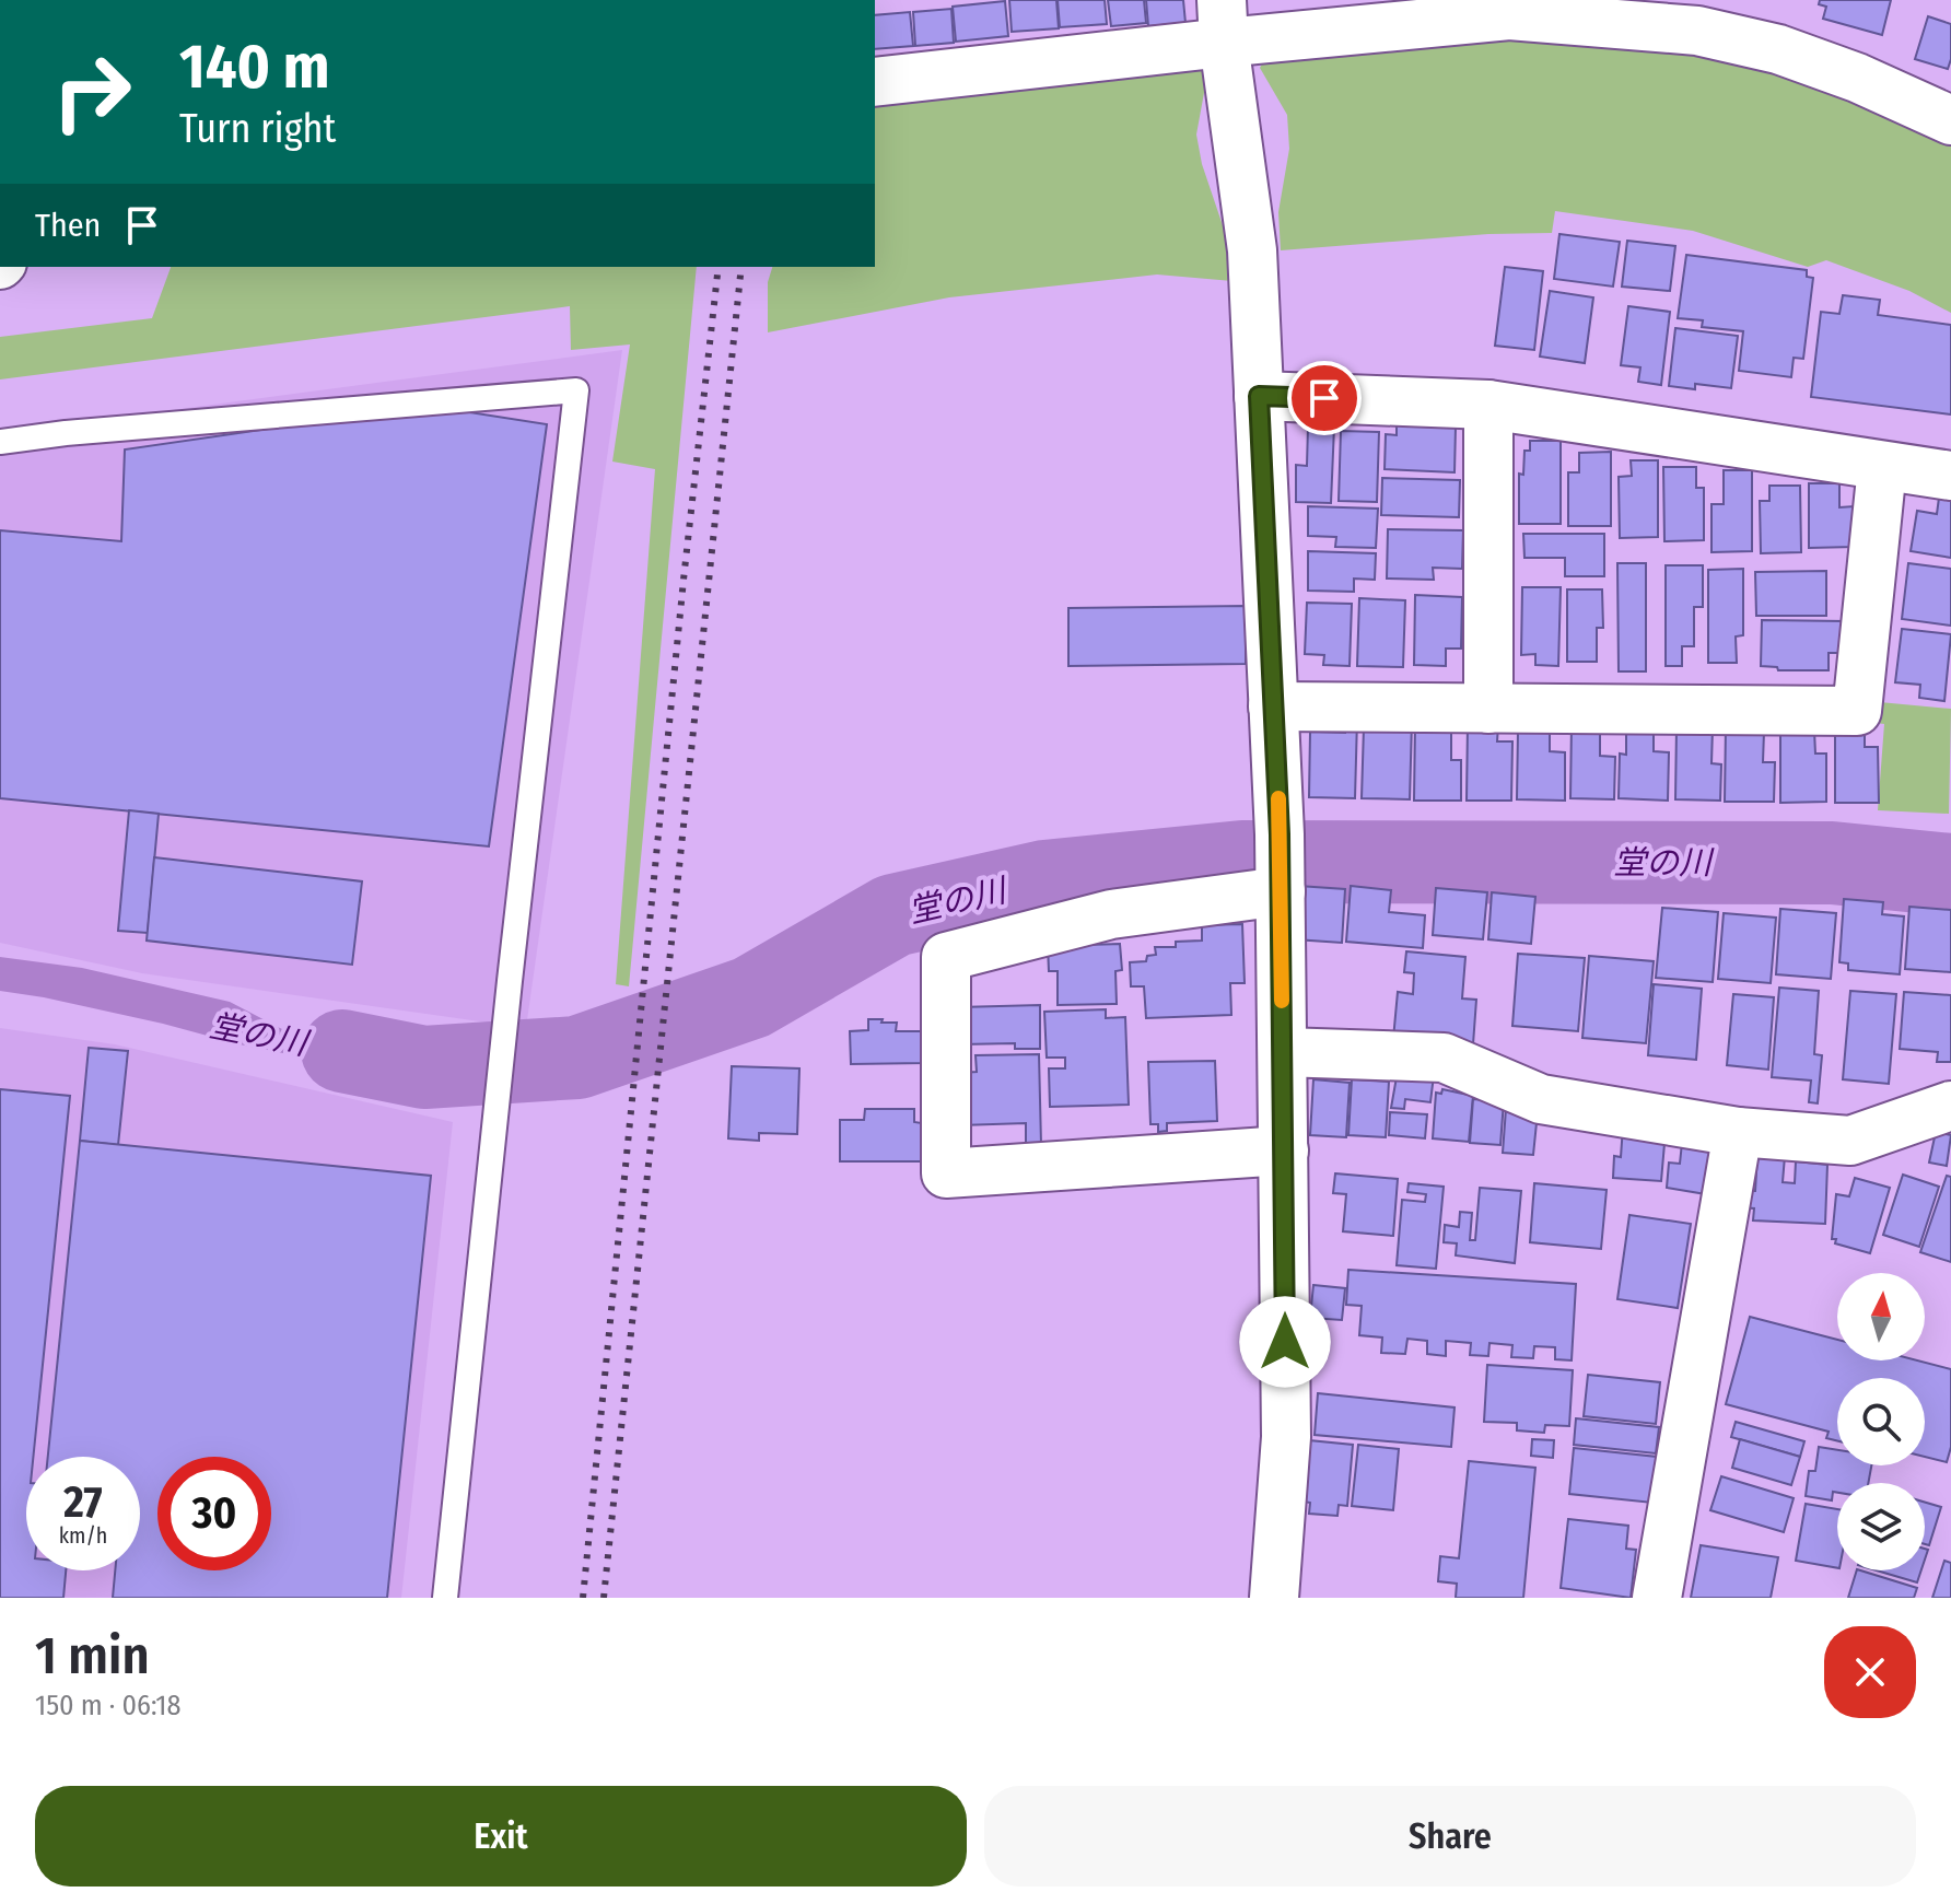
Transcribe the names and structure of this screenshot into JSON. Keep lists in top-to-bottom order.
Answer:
{
  "water": ["堂の川"],
  "north": "top",
  "page": {
    "turn": ["140 m", "Turn right"],
    "then": "Then",
    "speed": "27 km/h",
    "limit": "30",
    "heading": ["1 min", "150 m · 06:18"],
    "buttons": ["Exit", "Share"]
  }
}
